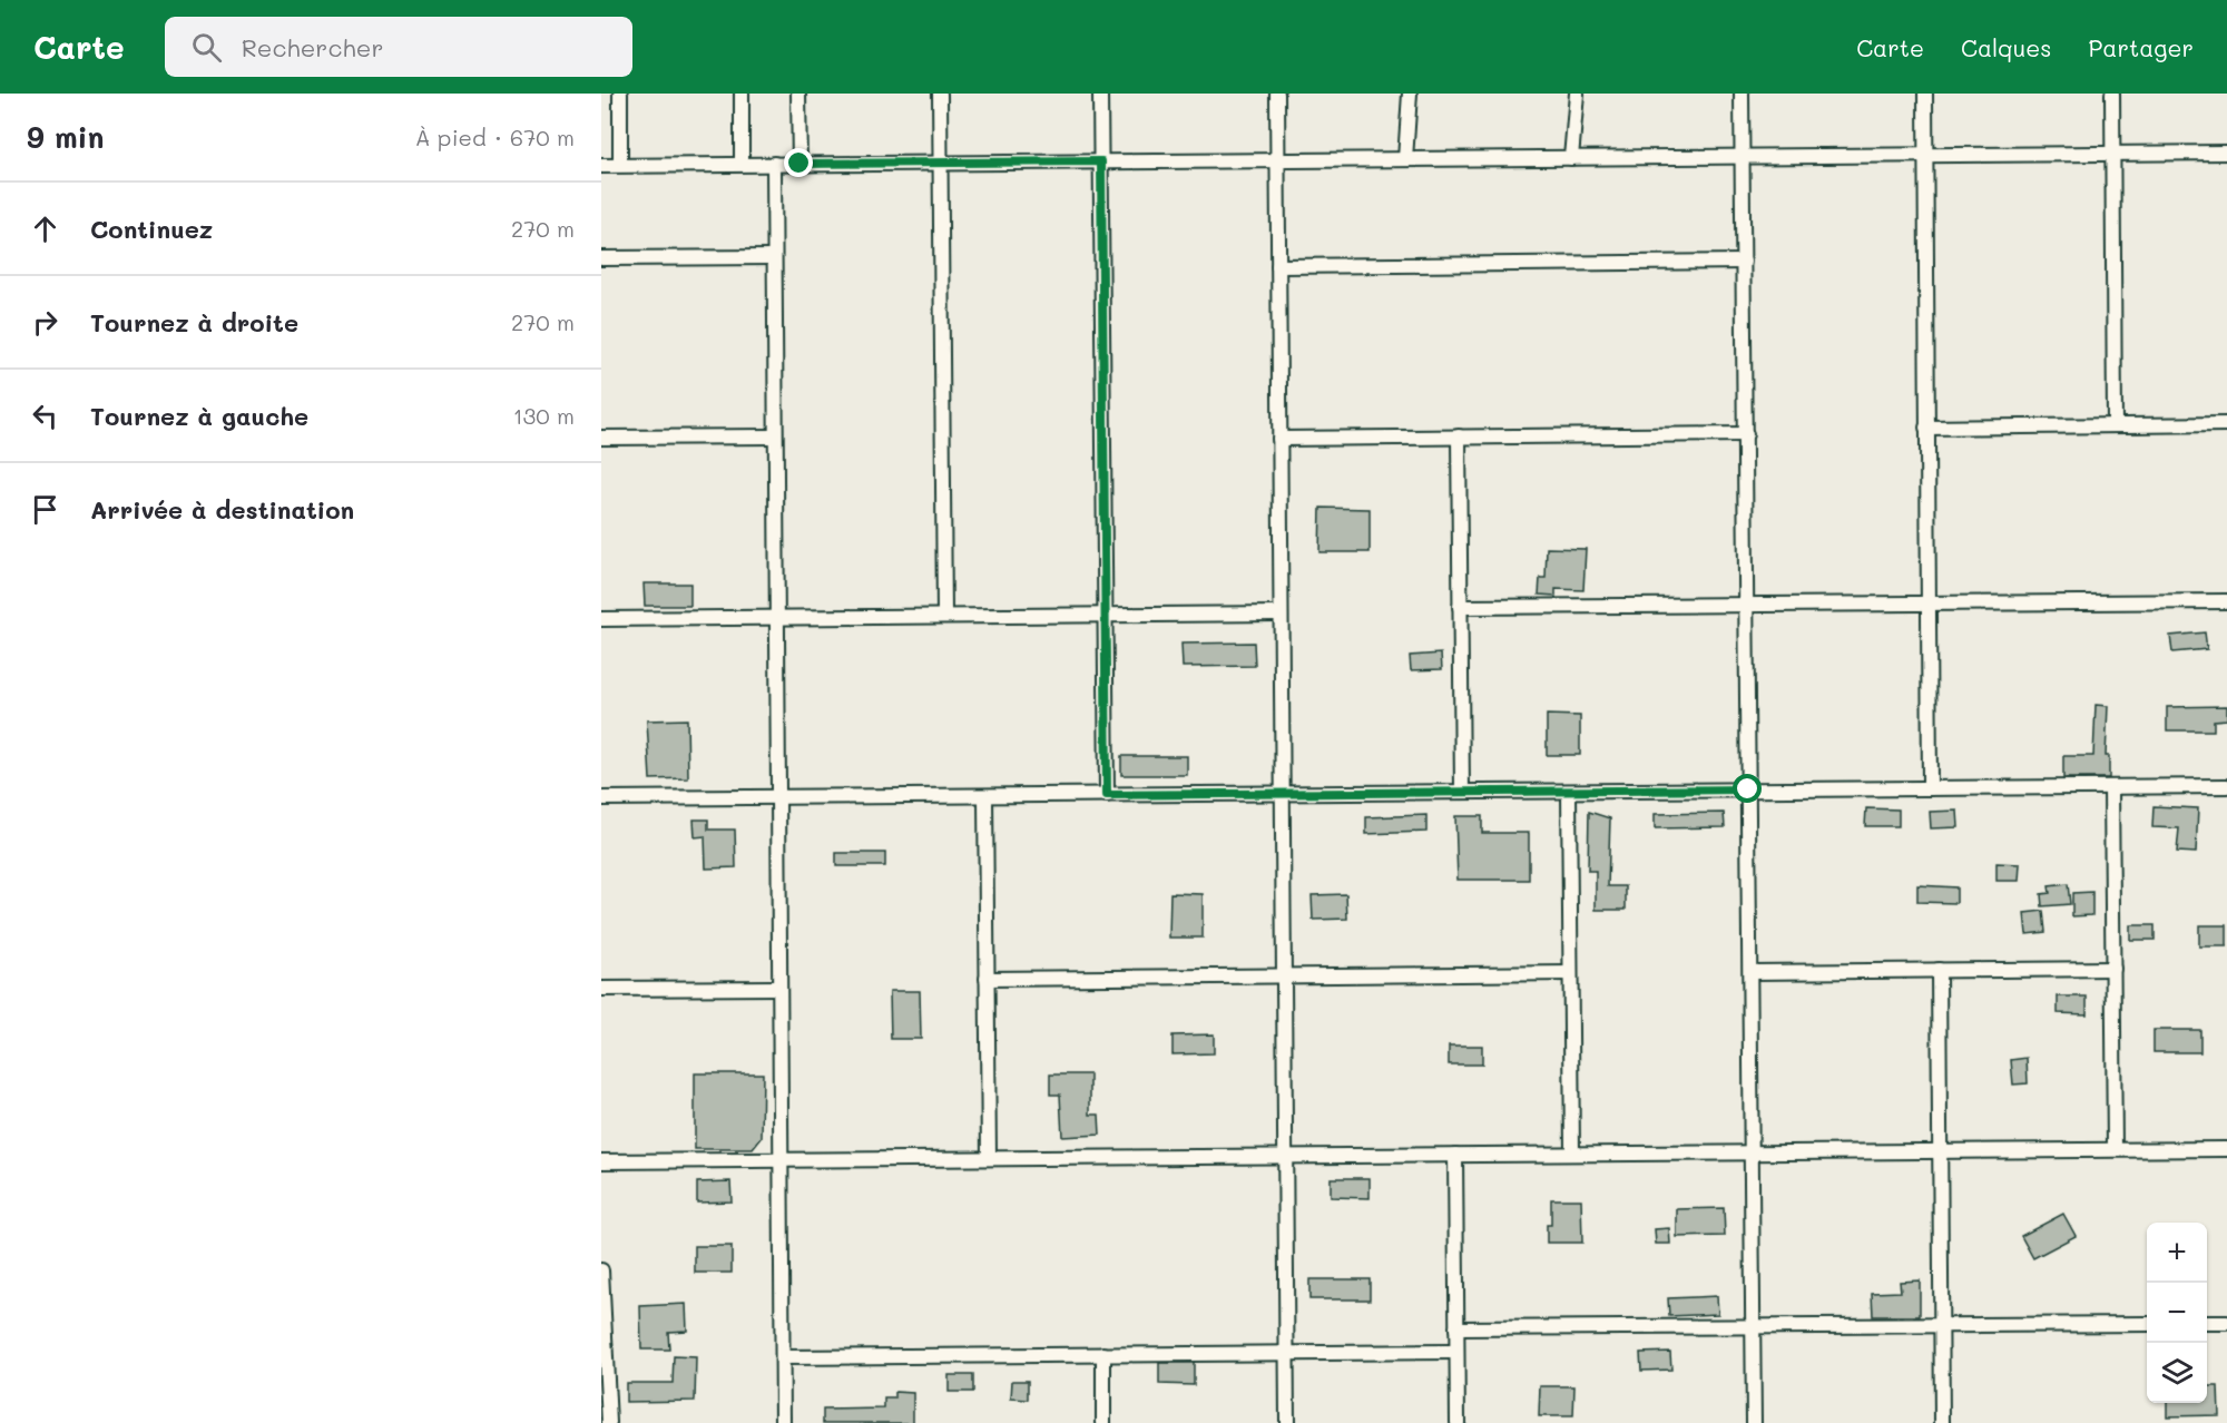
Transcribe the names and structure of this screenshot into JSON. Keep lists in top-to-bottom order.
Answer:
{
  "page": {
    "header": "Carte",
    "search": "Rechercher",
    "nav": ["Carte", "Calques", "Partager"],
    "heading": ["9 min", "À pied · 670 m"],
    "list": [
      ["Continuez", "270 m"],
      ["Tournez à droite", "270 m"],
      ["Tournez à gauche", "130 m"],
      "Arrivée à destination"
    ],
    "map_buttons": ["+", "−"]
  }
}
